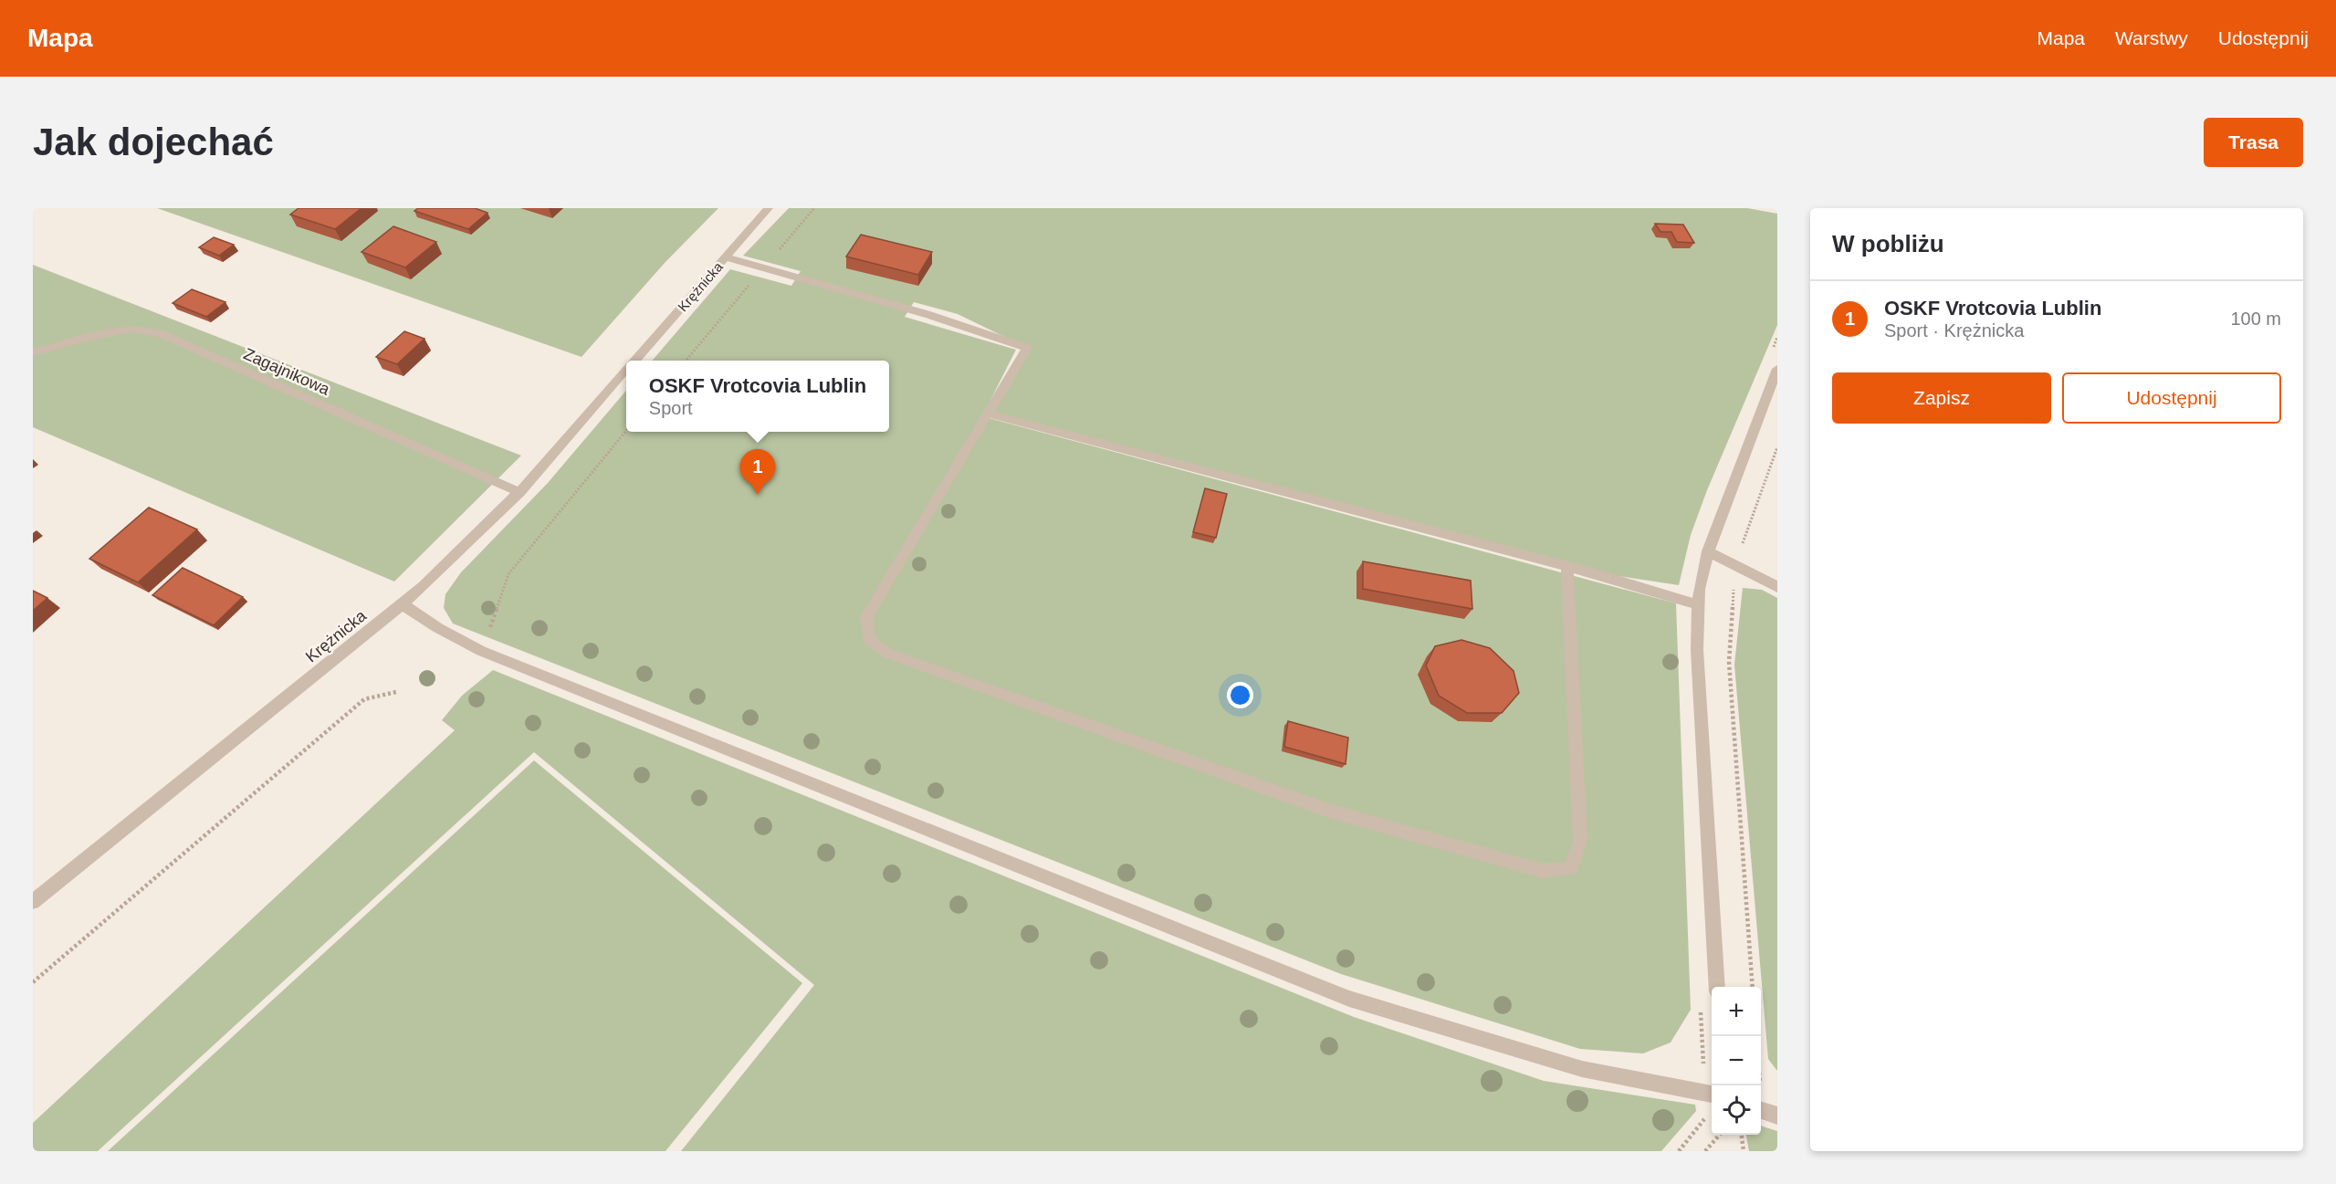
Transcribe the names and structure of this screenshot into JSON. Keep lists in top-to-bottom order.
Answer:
{
  "streets": {
    "street": ["Krężnicka", "Zagajnikowa"]
  },
  "crossings": [
    ["Krężnicka", "Zagajnikowa"]
  ],
  "page": {
    "header": "Mapa",
    "nav": ["Mapa", "Warstwy", "Udostępnij"],
    "buttons": [
      "Trasa",
      ["Zapisz", "Udostępnij"]
    ],
    "title": "Jak dojechać",
    "heading": "W pobliżu",
    "list": [
      {
        "mark": "1",
        "name": "OSKF Vrotcovia Lublin",
        "note": "Sport · Krężnicka",
        "value": "100 m"
      }
    ],
    "popup": ["OSKF Vrotcovia Lublin", "Sport"],
    "pins": "1",
    "map_buttons": ["+", "−"]
  }
}
